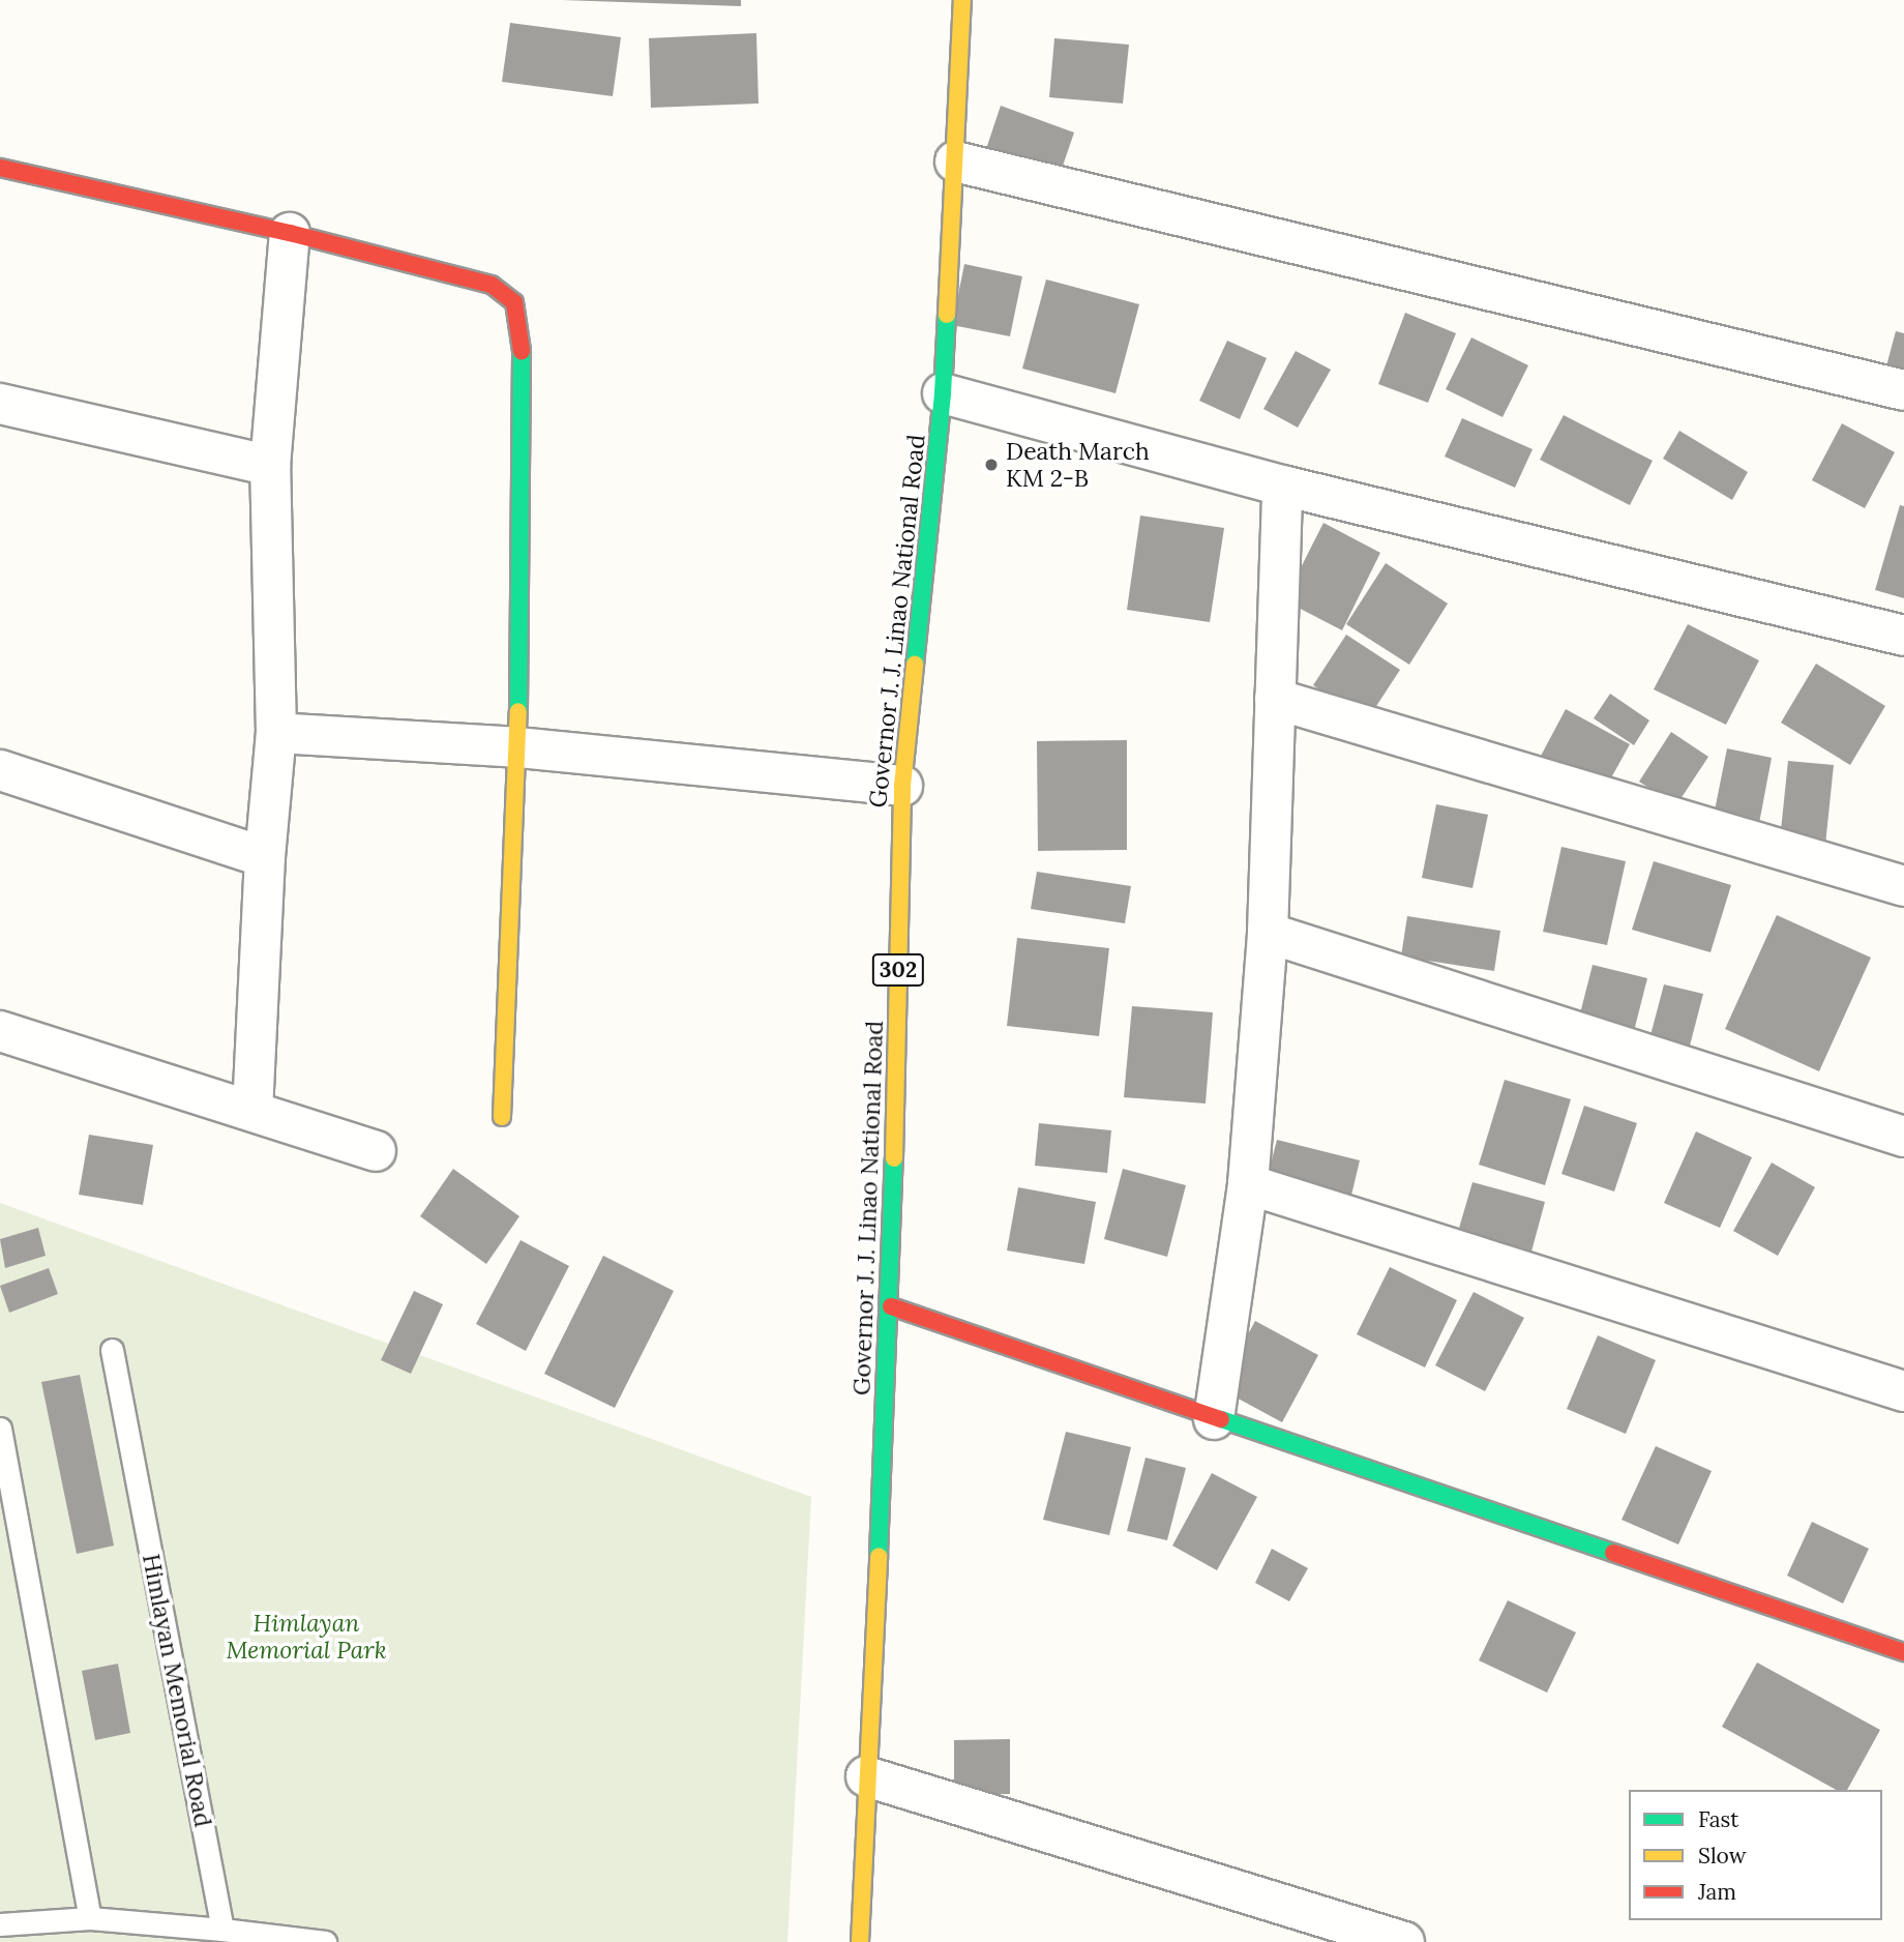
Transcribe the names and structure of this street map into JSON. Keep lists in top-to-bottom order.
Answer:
{
  "streets": {
    "street": ["Governor J. J. Linao National Road", "302"],
    "lane": ["Himlayan Memorial Road"]
  },
  "parks": ["Himlayan Memorial Park"],
  "places": ["Death March KM 2-B"],
  "legend": ["Fast", "Slow", "Jam"]
}
